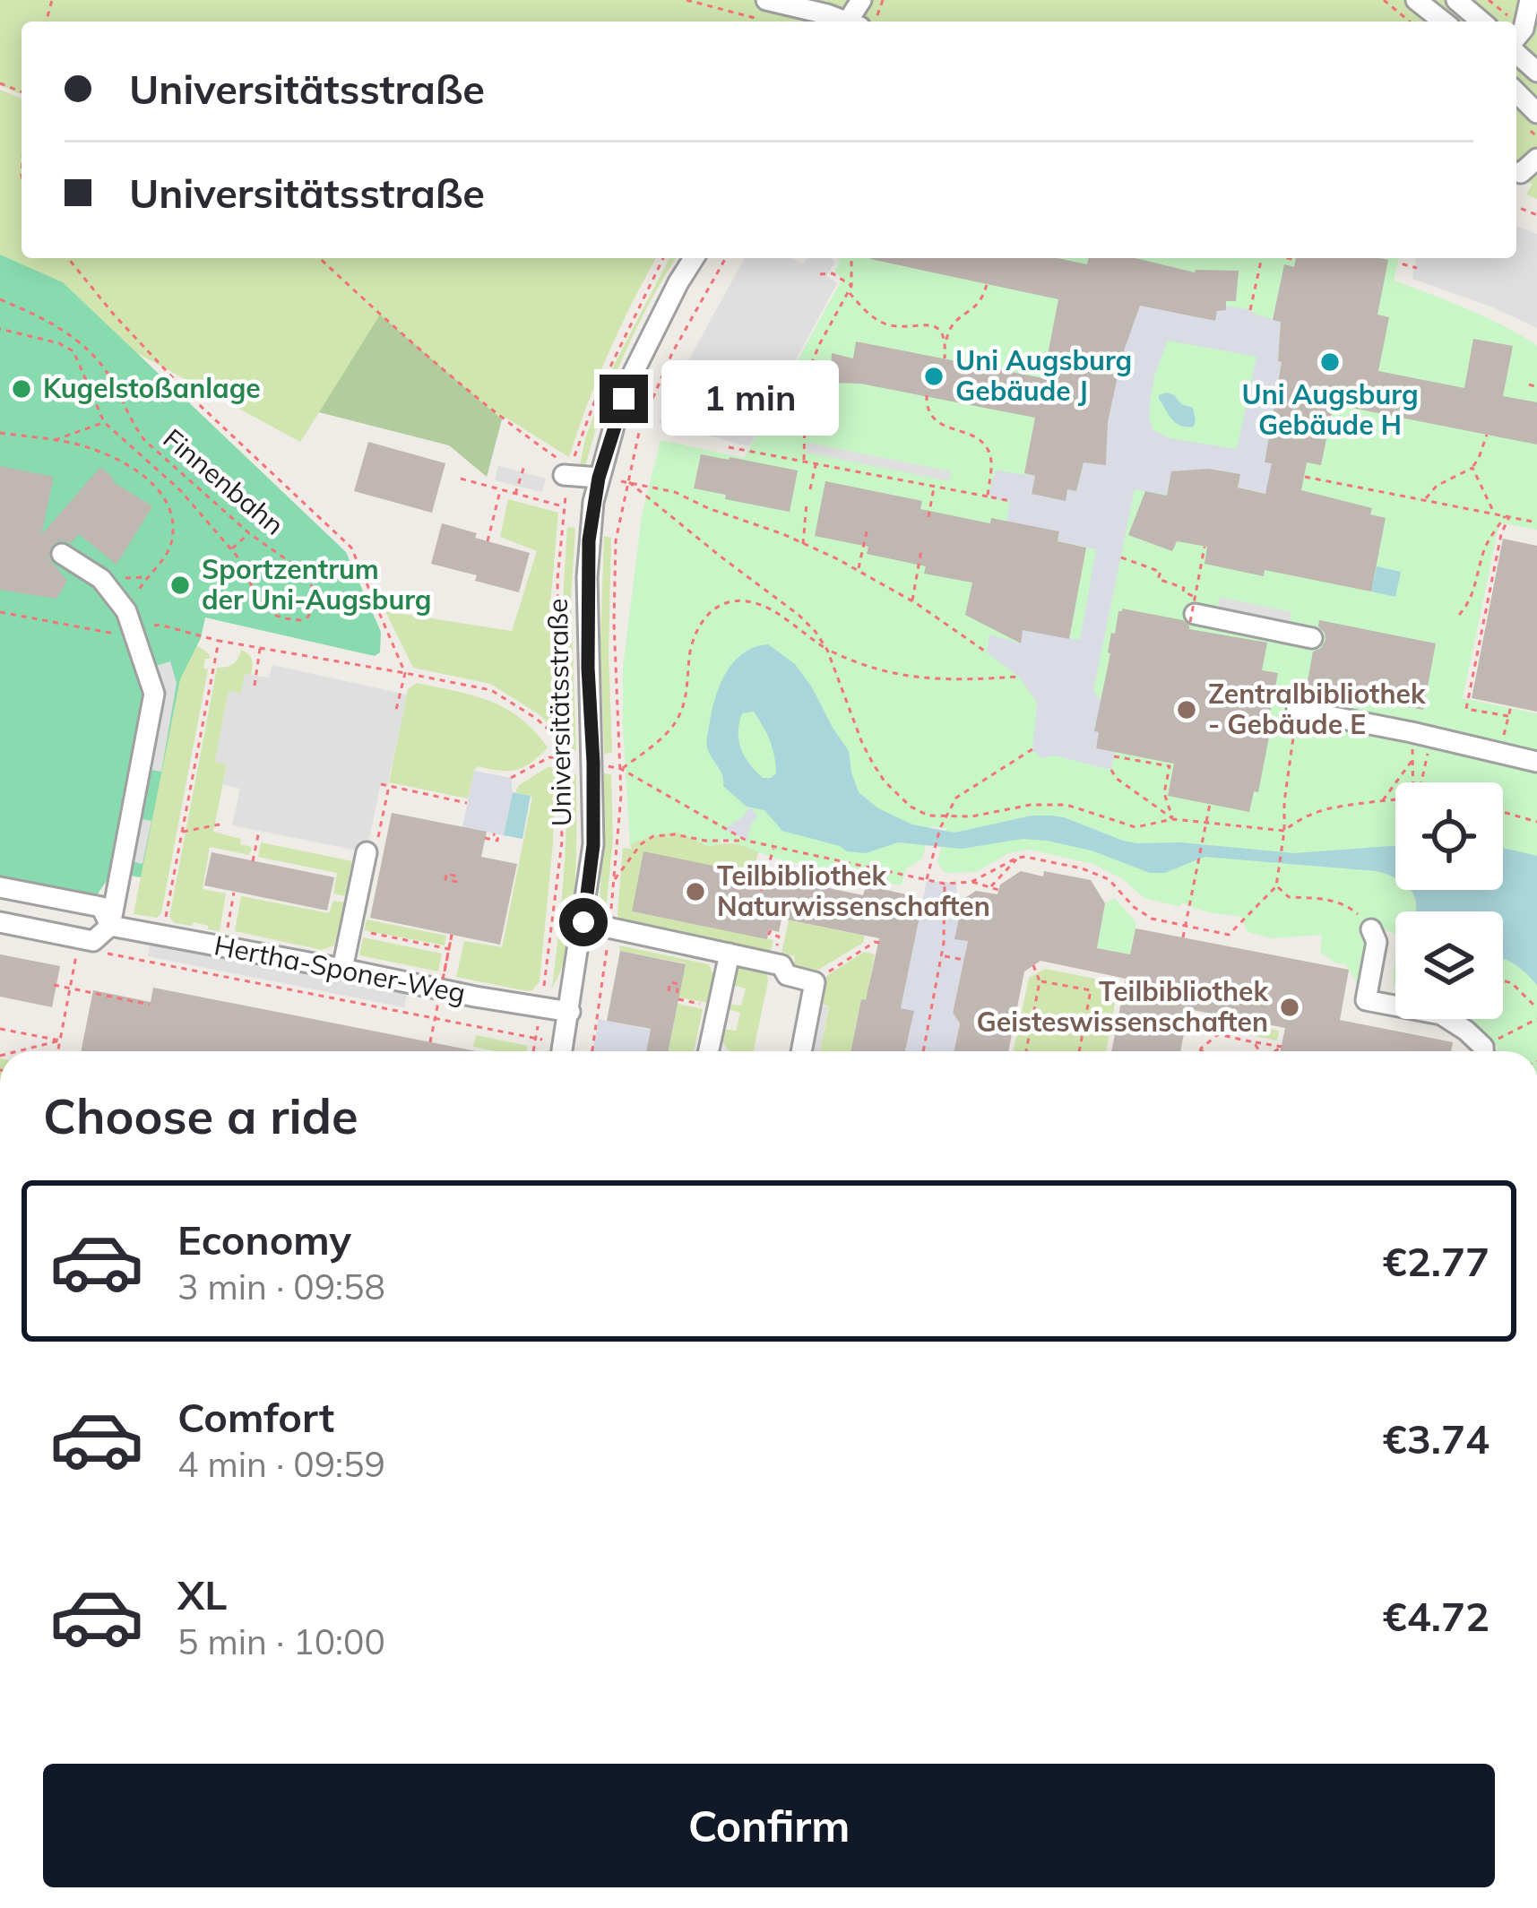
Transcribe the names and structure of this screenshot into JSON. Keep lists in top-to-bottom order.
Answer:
{
  "streets": {
    "street": ["Universitätsstraße", "Hertha-Sponer-Weg"],
    "path": ["Finnenbahn"]
  },
  "crossings": [
    ["Universitätsstraße", "Hertha-Sponer-Weg"]
  ],
  "places": [
    "Uni Augsburg Gebäude H",
    "Uni Augsburg Gebäude J",
    "Kugelstoßanlage",
    "Sportzentrum der Uni-Augsburg",
    "Zentralbibliothek - Gebäude E",
    "Teilbibliothek Naturwissenschaften",
    "Teilbibliothek Geisteswissenschaften"
  ],
  "page": {
    "banner": ["Universitätsstraße", "Universitätsstraße"],
    "bubble": "1 min",
    "heading": "Choose a ride",
    "list": [
      {
        "name": "Economy",
        "note": "3 min · 09:58",
        "value": "€2.77"
      },
      {
        "name": "Comfort",
        "note": "4 min · 09:59",
        "value": "€3.74"
      },
      {
        "name": "XL",
        "note": "5 min · 10:00",
        "value": "€4.72"
      }
    ],
    "buttons": "Confirm"
  }
}
